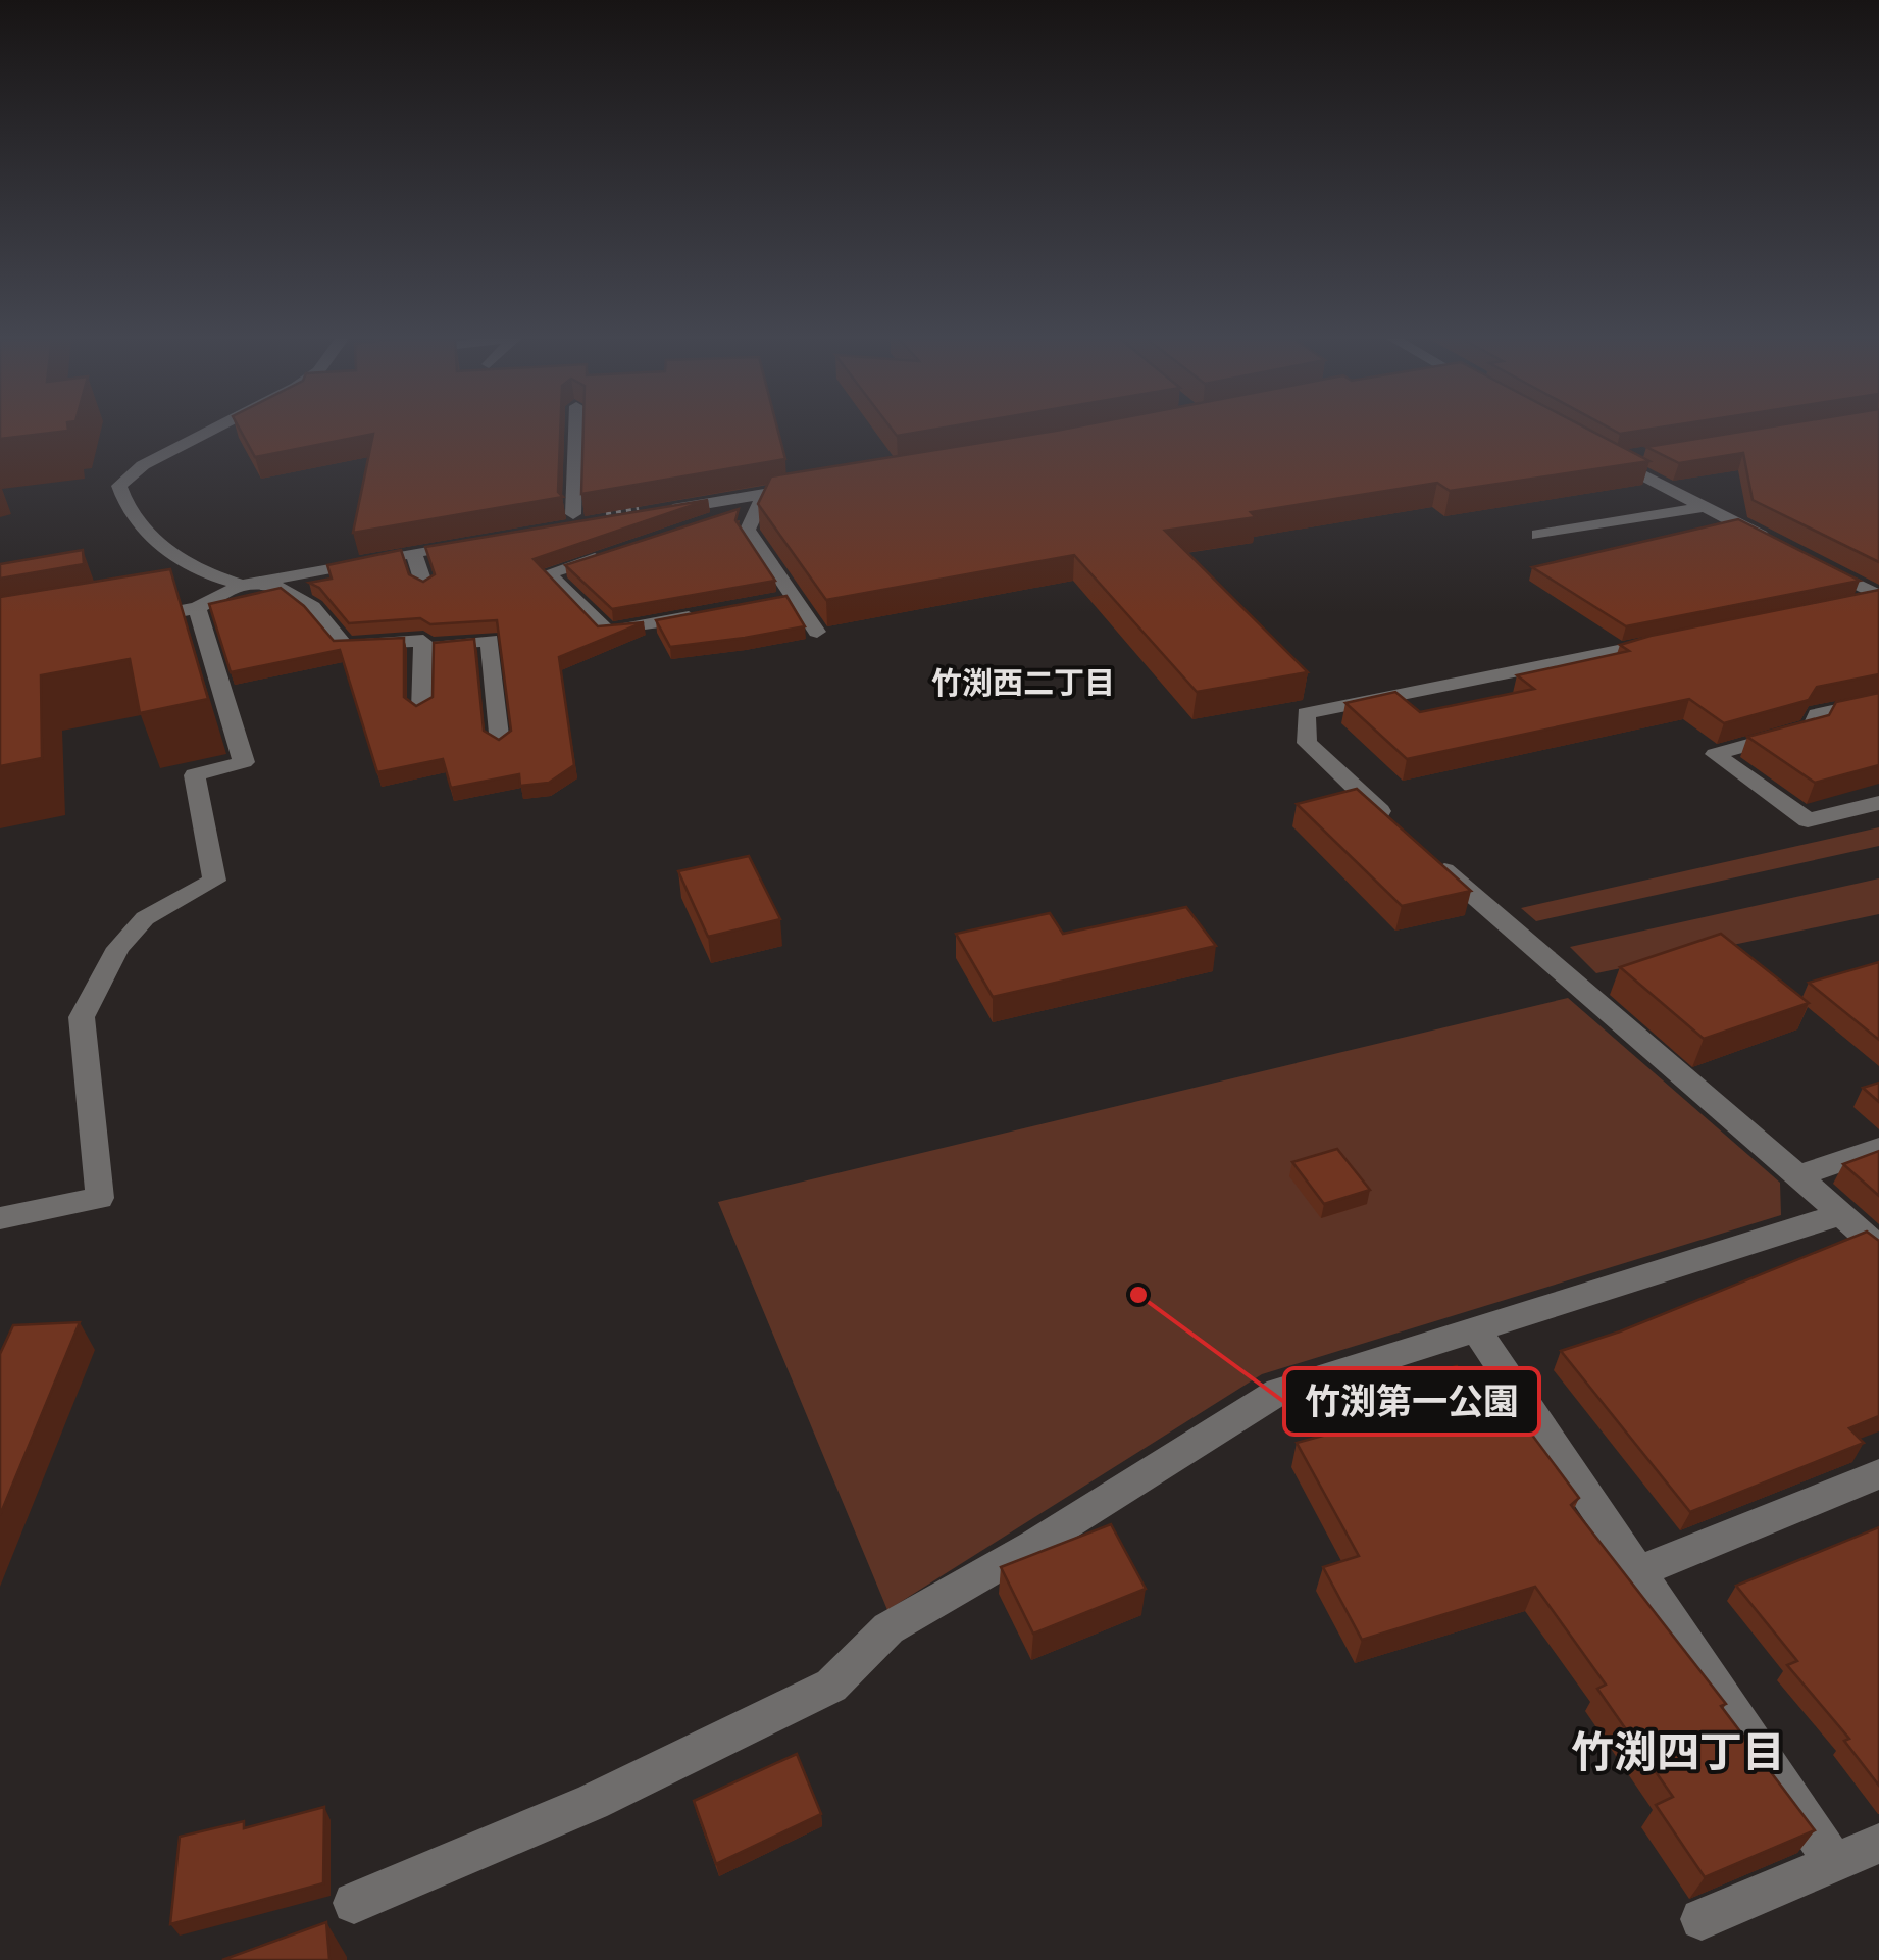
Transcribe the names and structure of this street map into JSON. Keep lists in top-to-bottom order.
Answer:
{
  "districts": ["竹渕西二丁目", "竹渕四丁目"],
  "places": ["竹渕第一公園"]
}
